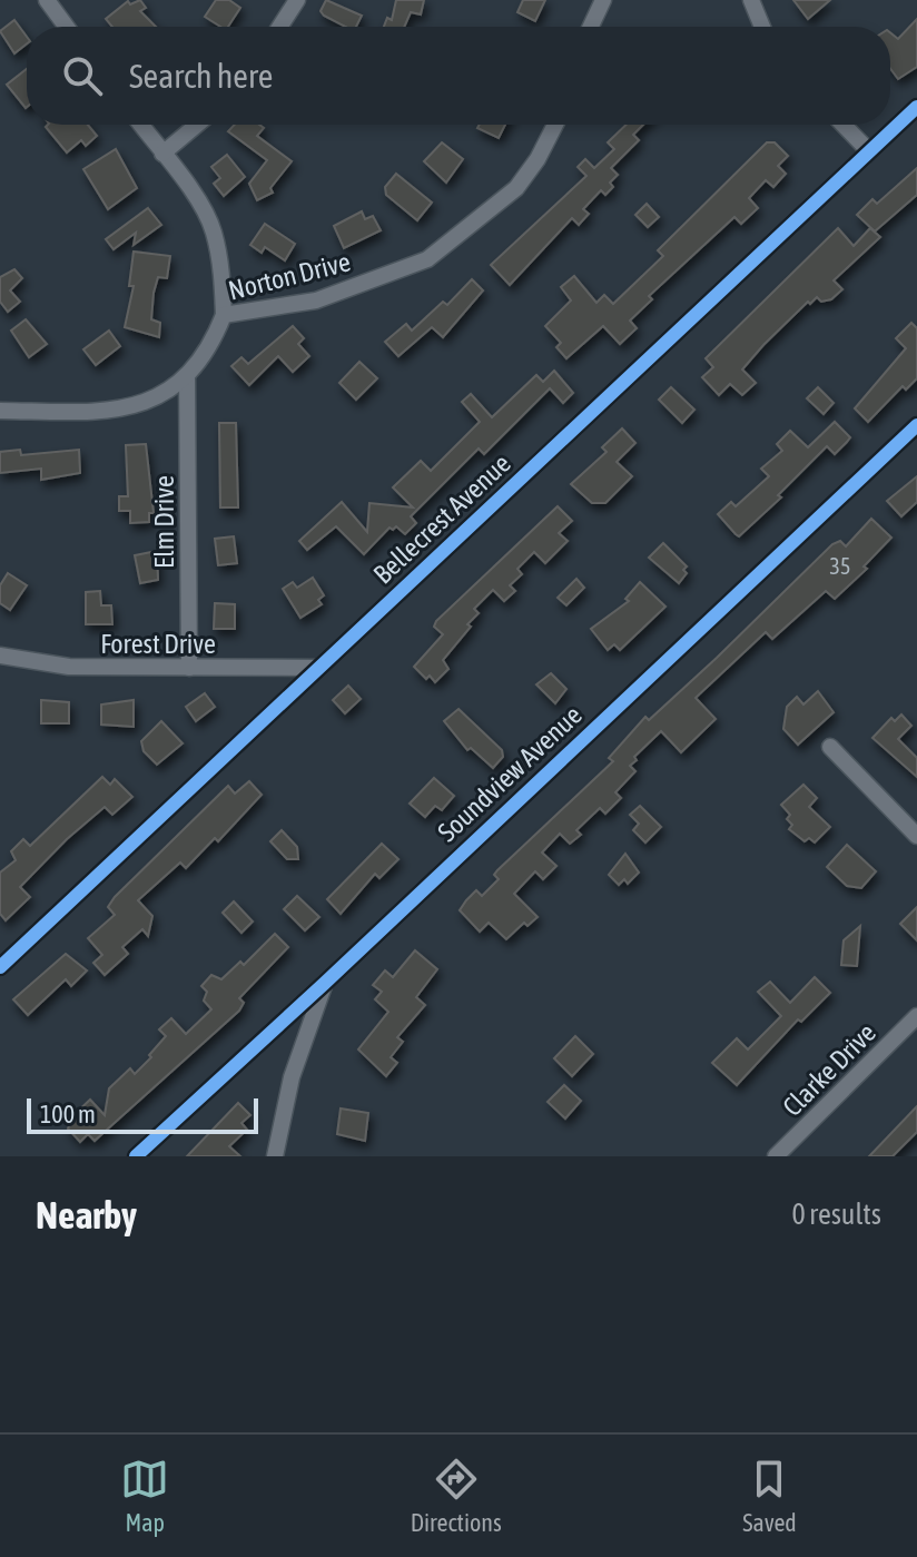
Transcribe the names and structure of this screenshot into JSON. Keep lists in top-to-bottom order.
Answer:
{
  "streets": {
    "street": [
      "Norton Drive",
      "Bellecrest Avenue",
      "Elm Drive",
      "Forest Drive",
      "Soundview Avenue",
      "Clarke Drive"
    ]
  },
  "crossings": [
    ["Norton Drive", "Elm Drive"],
    ["Bellecrest Avenue", "Forest Drive"],
    ["Elm Drive", "Forest Drive"]
  ],
  "house_numbers": ["35"],
  "scale_bar": "100 m",
  "page": {
    "search": "Search here",
    "scale": "100 m",
    "heading": ["Nearby", "0 results"],
    "nav": ["Map", "Directions", "Saved"]
  }
}
